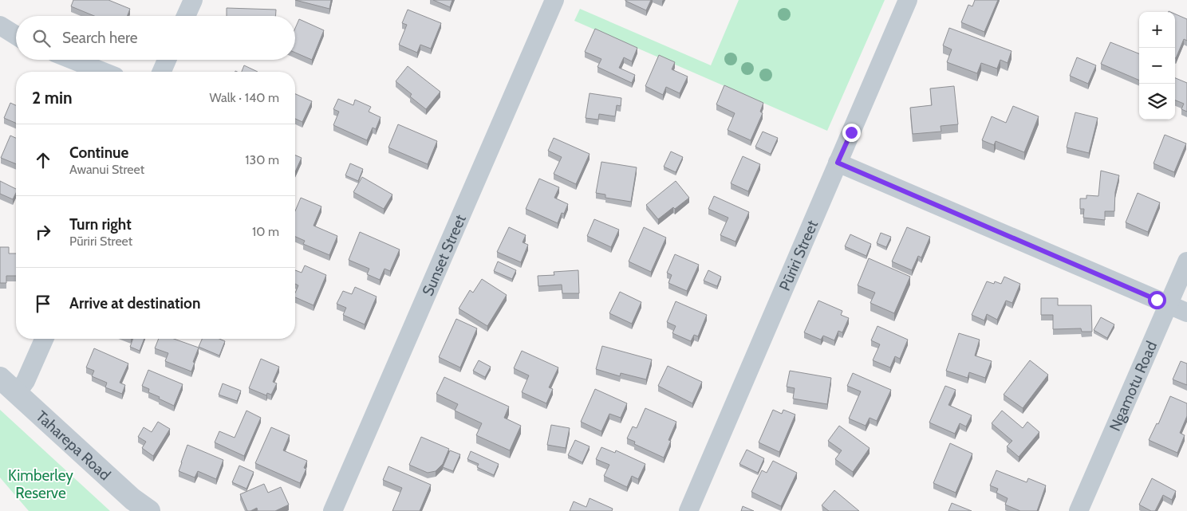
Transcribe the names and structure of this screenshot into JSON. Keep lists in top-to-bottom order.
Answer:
{
  "streets": {
    "street": [
      "Pūriri Street",
      "Sunset Street",
      "Ngamotu Road",
      "Taharepa Road"
    ]
  },
  "parks": ["Kimberley Reserve"],
  "page": {
    "map_buttons": ["+", "−"],
    "search": "Search here",
    "heading": ["2 min", "Walk · 140 m"],
    "list": [
      ["Continue", "Awanui Street", "130 m"],
      ["Turn right", "Pūriri Street", "10 m"],
      "Arrive at destination"
    ]
  }
}
